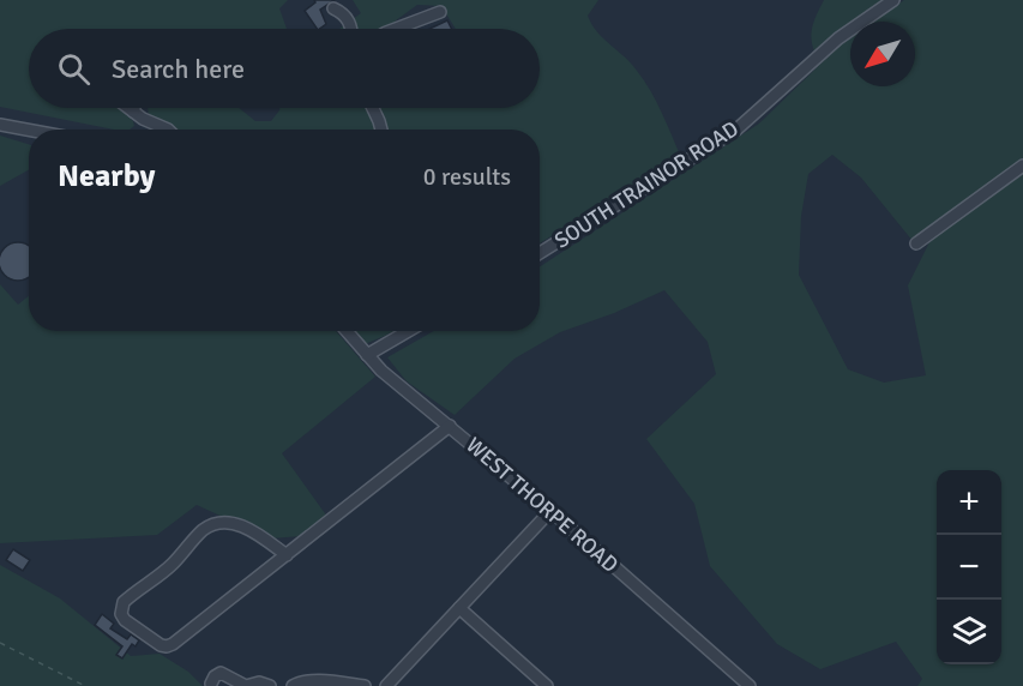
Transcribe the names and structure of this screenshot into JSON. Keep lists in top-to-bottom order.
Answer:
{
  "streets": {
    "street": ["SOUTH TRAINOR ROAD", "WEST THORPE ROAD"]
  },
  "north": "bottom left",
  "page": {
    "search": "Search here",
    "heading": ["Nearby", "0 results"],
    "map_buttons": ["+", "−"]
  }
}
